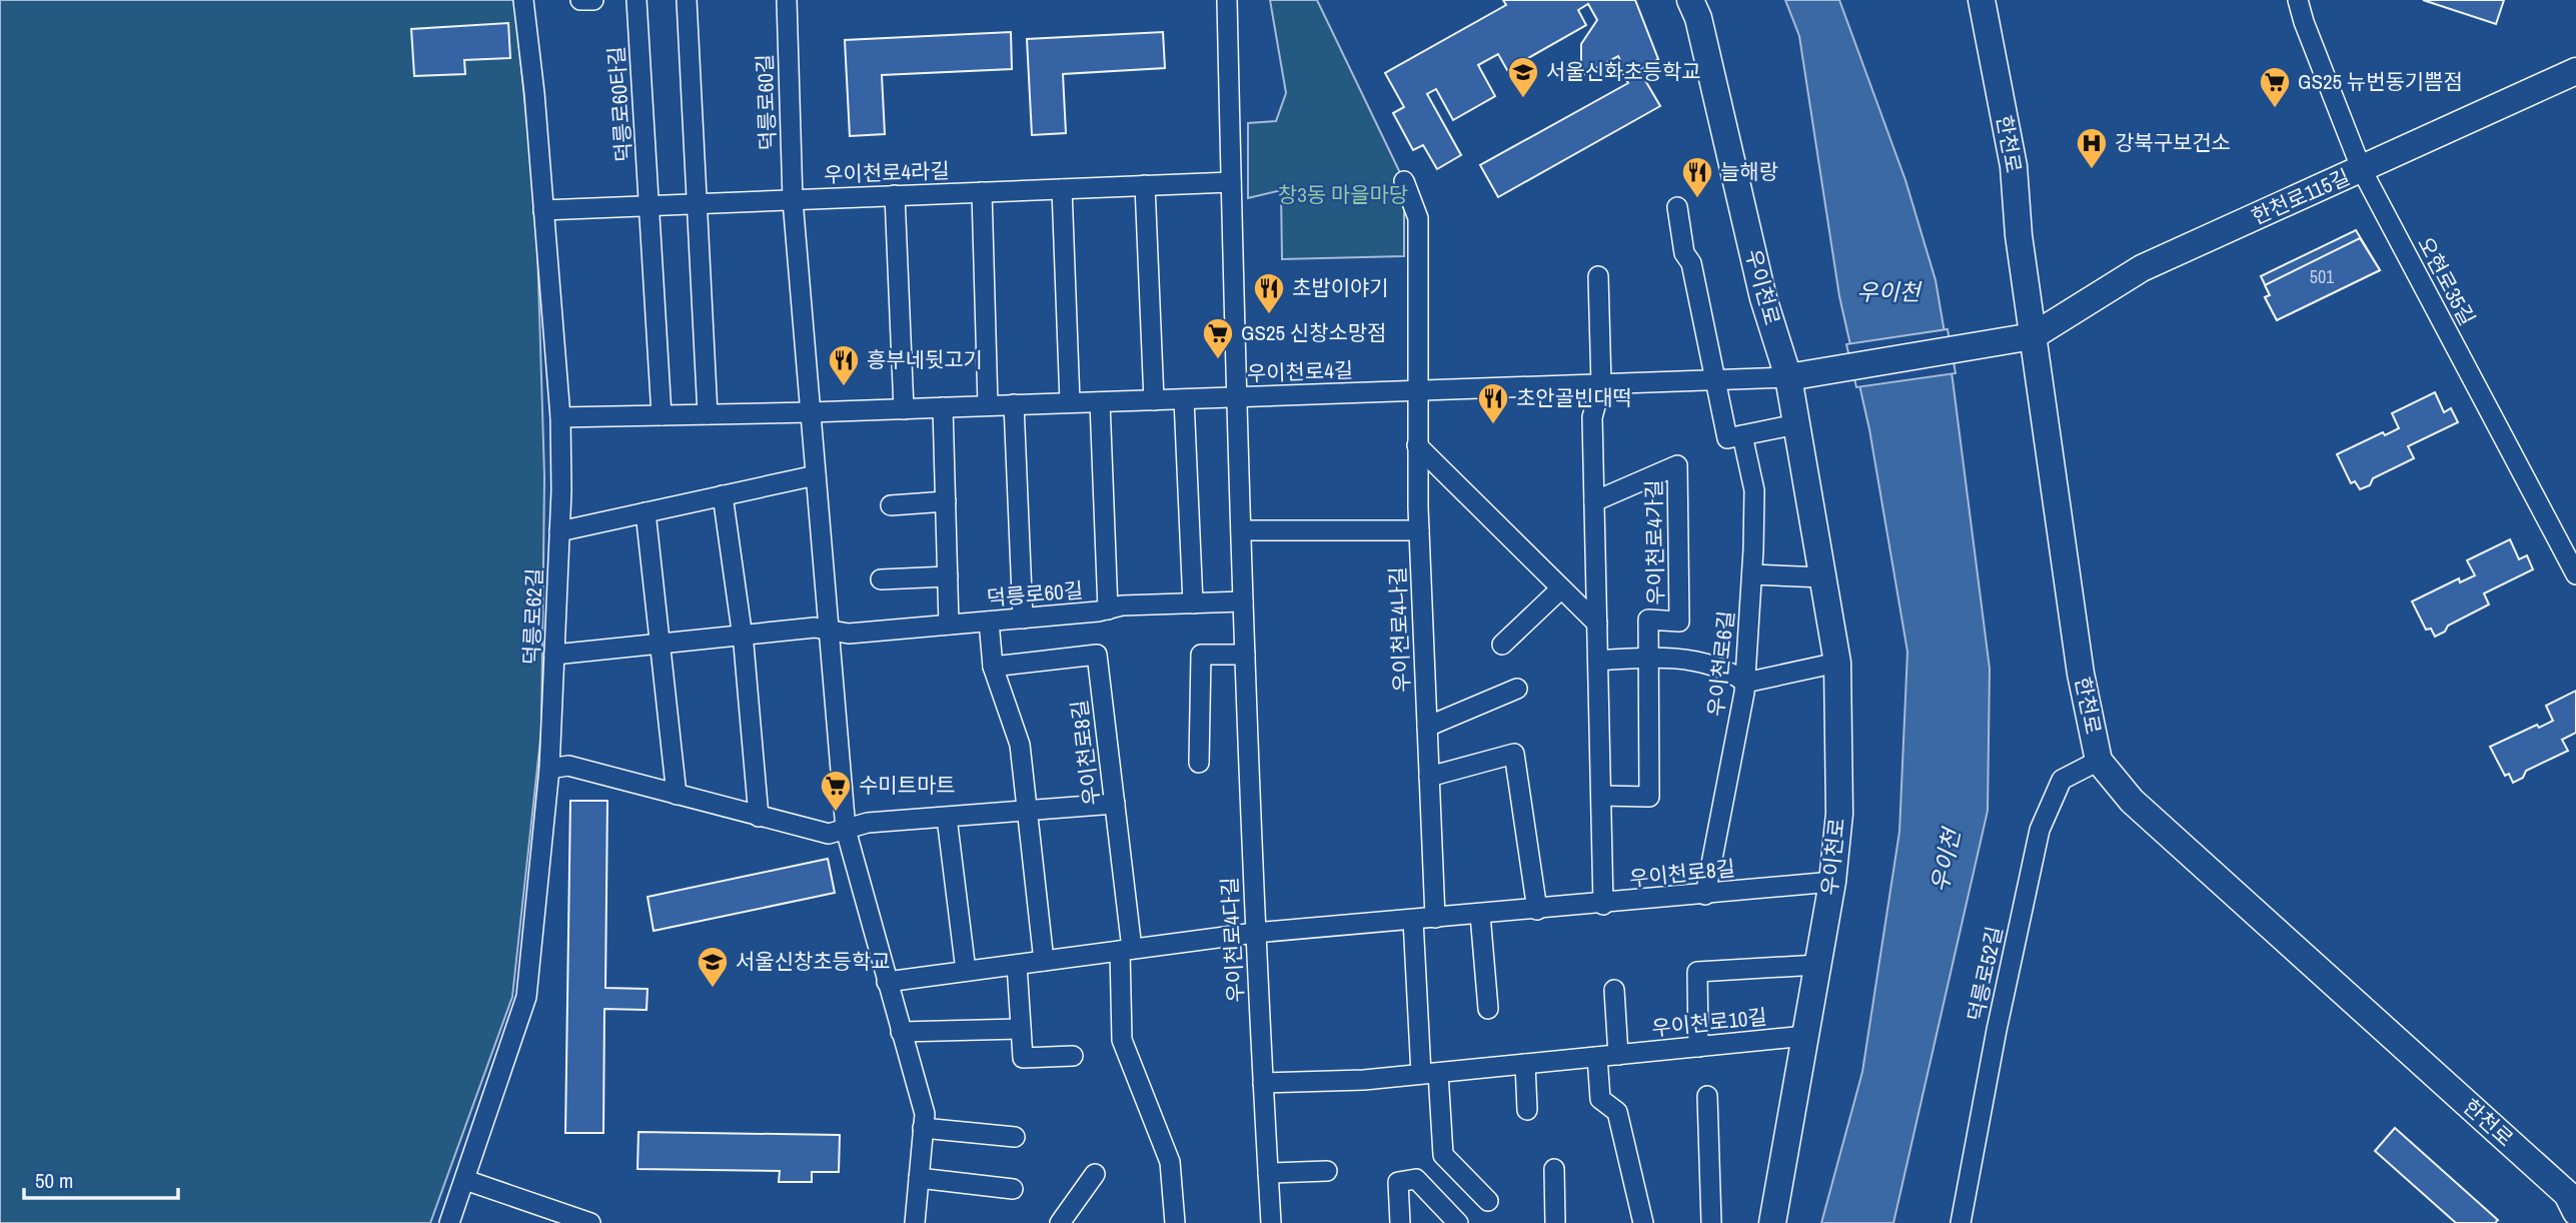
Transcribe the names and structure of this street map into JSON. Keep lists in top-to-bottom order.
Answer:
{
  "streets": {
    "street": [
      "덕릉로60길",
      "덕릉로60타길",
      "한천로",
      "우이천로4라길",
      "한천로115길",
      "오현로35길",
      "우이천로",
      "우이천로4길",
      "우이천로4가길",
      "덕릉로62길",
      "우이천로4나길",
      "우이천로6길",
      "우이천로8길",
      "우이천로4다길",
      "덕릉로52길",
      "우이천로10길"
    ]
  },
  "crossings": [
    ["덕릉로60길", "우이천로4라길"],
    ["덕릉로60길", "우이천로4길"],
    ["덕릉로60길", "덕릉로62길"],
    ["덕릉로60길", "우이천로8길"],
    ["덕릉로60길", "우이천로4다길"],
    ["덕릉로60타길", "우이천로4라길"],
    ["한천로", "한천로115길"],
    ["한천로", "덕릉로52길"],
    ["우이천로4라길", "덕릉로62길"],
    ["한천로115길", "오현로35길"],
    ["우이천로", "우이천로4길"],
    ["우이천로", "우이천로8길"],
    ["우이천로", "우이천로10길"],
    ["우이천로4길", "우이천로4나길"],
    ["우이천로4길", "우이천로4다길"],
    ["우이천로4나길", "우이천로8길"],
    ["우이천로6길", "우이천로8길"],
    ["우이천로8길", "우이천로4다길"],
    ["우이천로4다길", "우이천로10길"]
  ],
  "water": ["우이천"],
  "parks": ["창3동 마을마당"],
  "places": {
    "school or university": ["서울신화초등학교", "서울신창초등학교"],
    "supermarket": ["GS25 뉴번동기쁨점", "GS25 신창소망점", "수미트마트"],
    "hospital": ["강북구보건소"],
    "restaurant": [
      "늘해랑",
      "초밥이야기",
      "흥부네뒷고기",
      "초안골빈대떡"
    ]
  },
  "house_numbers": ["501"],
  "scale_bar": "50 m"
}
